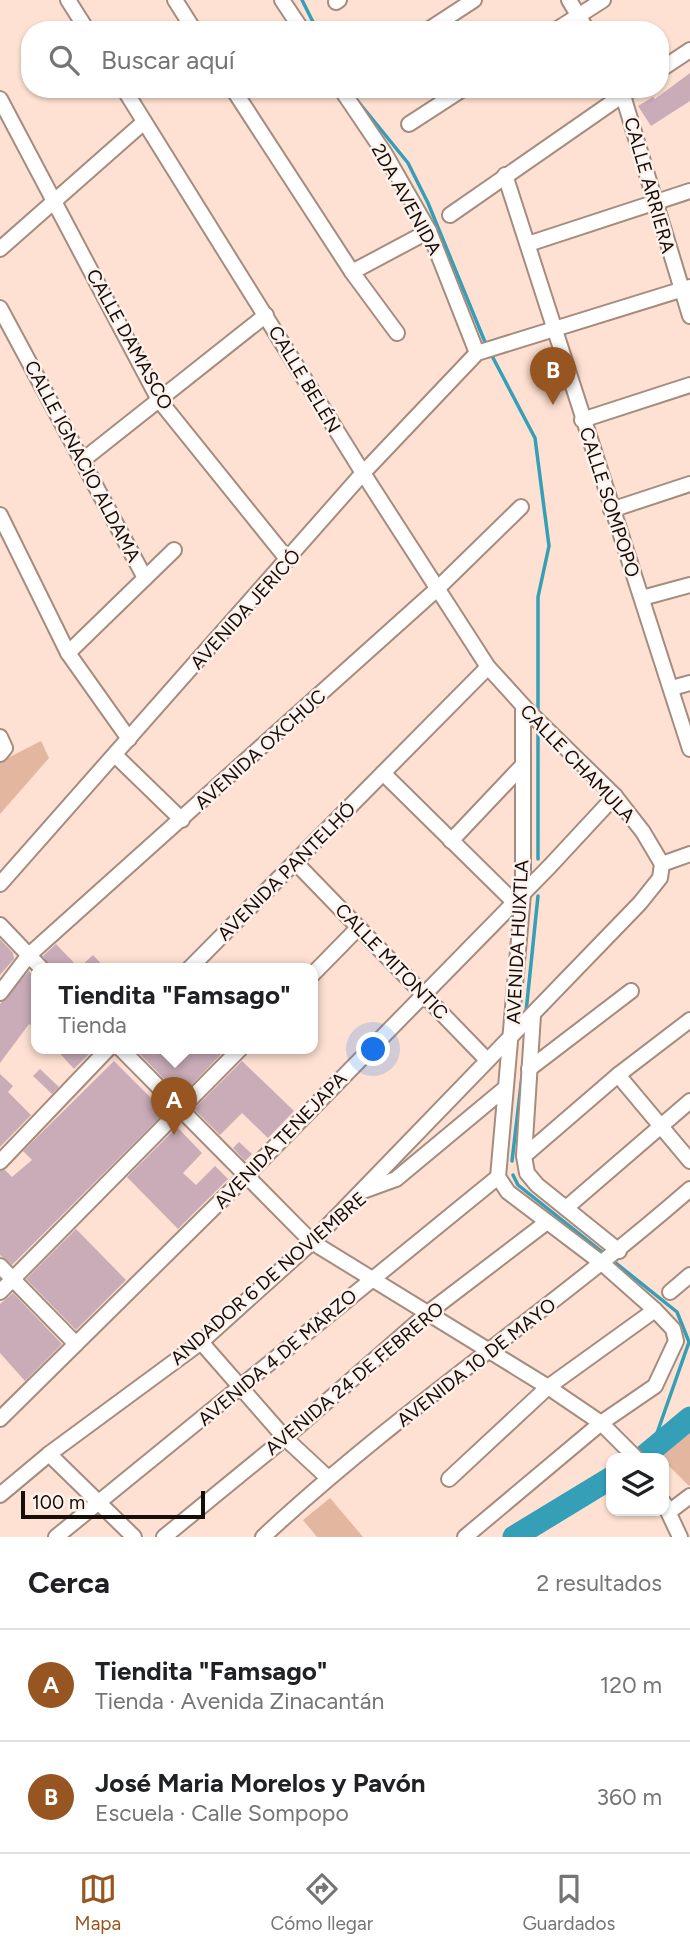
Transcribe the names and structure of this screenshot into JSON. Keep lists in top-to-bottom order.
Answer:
{
  "streets": {
    "street": [
      "CALLE ARRIERA",
      "2DA AVENIDA",
      "CALLE DAMASCO",
      "CALLE BELÉN",
      "CALLE IGNACIO ALDAMA",
      "CALLE SOMPOPO",
      "AVENIDA JERICÓ",
      "AVENIDA OXCHUC",
      "CALLE CHAMULA",
      "AVENIDA PANTELHÓ",
      "AVENIDA HUIXTLA",
      "CALLE MITONTIC",
      "AVENIDA TENEJAPA",
      "ANDADOR 6 DE NOVIEMBRE",
      "AVENIDA 4 DE MARZO",
      "AVENIDA 10 DE MAYO",
      "AVENIDA 24 DE FEBRERO"
    ]
  },
  "crossings": [
    ["CALLE ARRIERA", "AVENIDA JERICÓ"],
    ["2DA AVENIDA", "AVENIDA JERICÓ"],
    ["CALLE DAMASCO", "AVENIDA JERICÓ"],
    ["CALLE BELÉN", "AVENIDA JERICÓ"],
    ["CALLE BELÉN", "AVENIDA OXCHUC"],
    ["CALLE BELÉN", "CALLE CHAMULA"],
    ["CALLE BELÉN", "AVENIDA PANTELHÓ"],
    ["CALLE SOMPOPO", "AVENIDA JERICÓ"],
    ["CALLE CHAMULA", "AVENIDA PANTELHÓ"],
    ["CALLE CHAMULA", "AVENIDA HUIXTLA"],
    ["CALLE CHAMULA", "AVENIDA TENEJAPA"],
    ["AVENIDA PANTELHÓ", "CALLE MITONTIC"],
    ["AVENIDA HUIXTLA", "AVENIDA TENEJAPA"],
    ["AVENIDA HUIXTLA", "ANDADOR 6 DE NOVIEMBRE"],
    ["AVENIDA HUIXTLA", "AVENIDA 4 DE MARZO"],
    ["CALLE MITONTIC", "AVENIDA TENEJAPA"]
  ],
  "scale_bar": "100 m",
  "page": {
    "search": "Buscar aquí",
    "pins": ["B", "A"],
    "popup": ["Tiendita \"Famsago\"", "Tienda"],
    "scale": "100 m",
    "heading": ["Cerca", "2 resultados"],
    "list": [
      {
        "mark": "A",
        "name": "Tiendita \"Famsago\"",
        "note": "Tienda · Avenida Zinacantán",
        "value": "120 m"
      },
      {
        "mark": "B",
        "name": "José Maria Morelos y Pavón",
        "note": "Escuela · Calle Sompopo",
        "value": "360 m"
      }
    ],
    "nav": ["Mapa", "Cómo llegar", "Guardados"]
  }
}
